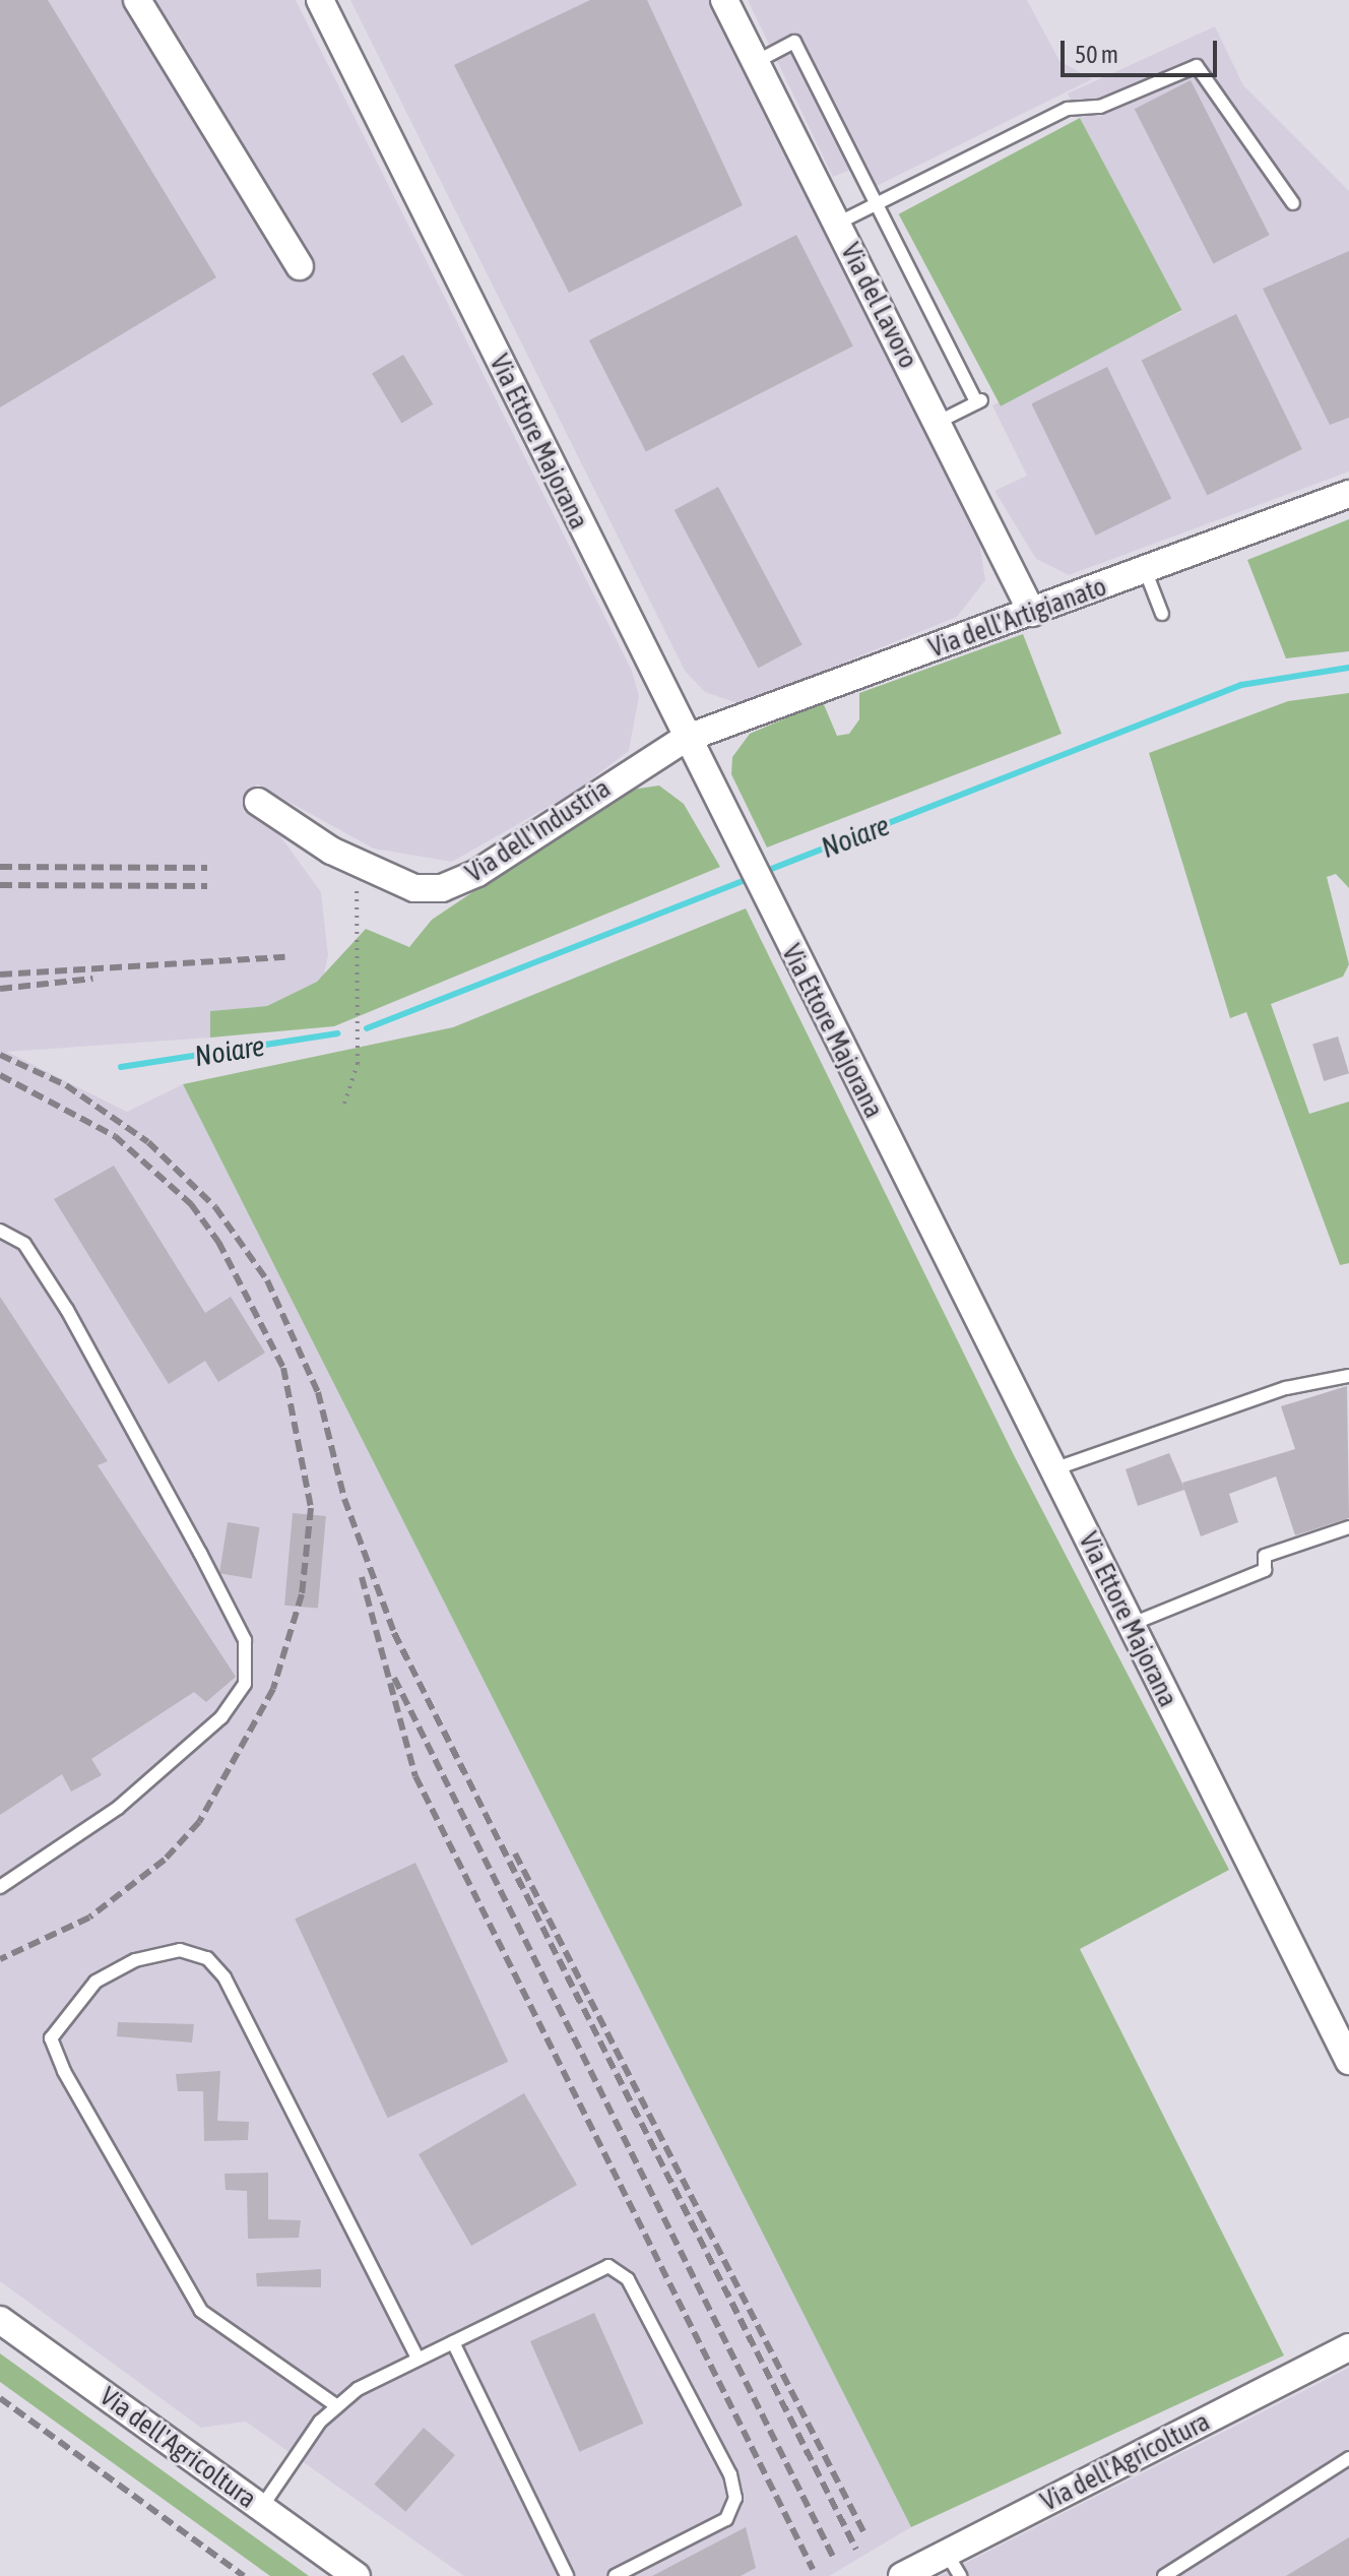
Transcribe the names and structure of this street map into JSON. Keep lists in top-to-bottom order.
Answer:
{
  "streets": {
    "street": [
      "Via del Lavoro",
      "Via Ettore Majorana",
      "Via dell'Artigianato",
      "Via dell'Industria",
      "Via dell'Agricoltura"
    ]
  },
  "crossings": [
    ["Via del Lavoro", "Via dell'Artigianato"],
    ["Via Ettore Majorana", "Via dell'Artigianato"],
    ["Via Ettore Majorana", "Via dell'Industria"],
    ["Via dell'Artigianato", "Via dell'Industria"]
  ],
  "water": ["Noiare"],
  "scale_bar": "50 m"
}
